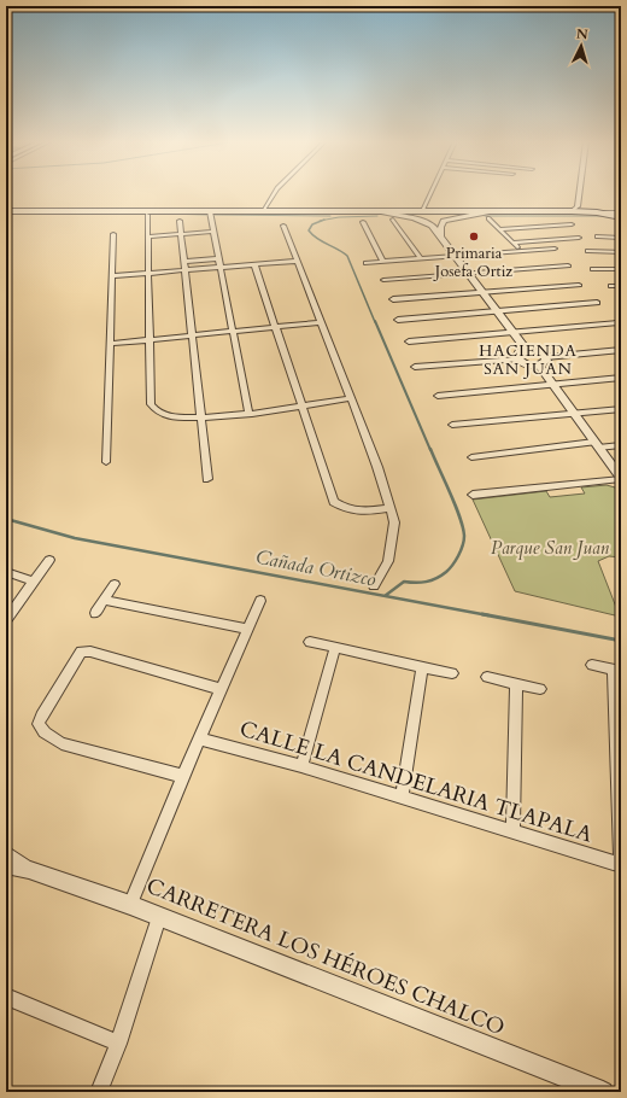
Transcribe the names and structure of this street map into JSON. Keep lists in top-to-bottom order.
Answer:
{
  "streets": {
    "street": ["CALLE LA CANDELARIA TLAPALA", "CARRETERA LOS HÉROES CHALCO"]
  },
  "districts": ["HACIENDA SAN JUAN"],
  "water": ["Cañada Ortizco"],
  "parks": ["Parque San Juan"],
  "places": ["Primaria Josefa Ortiz"],
  "north": "top"
}
